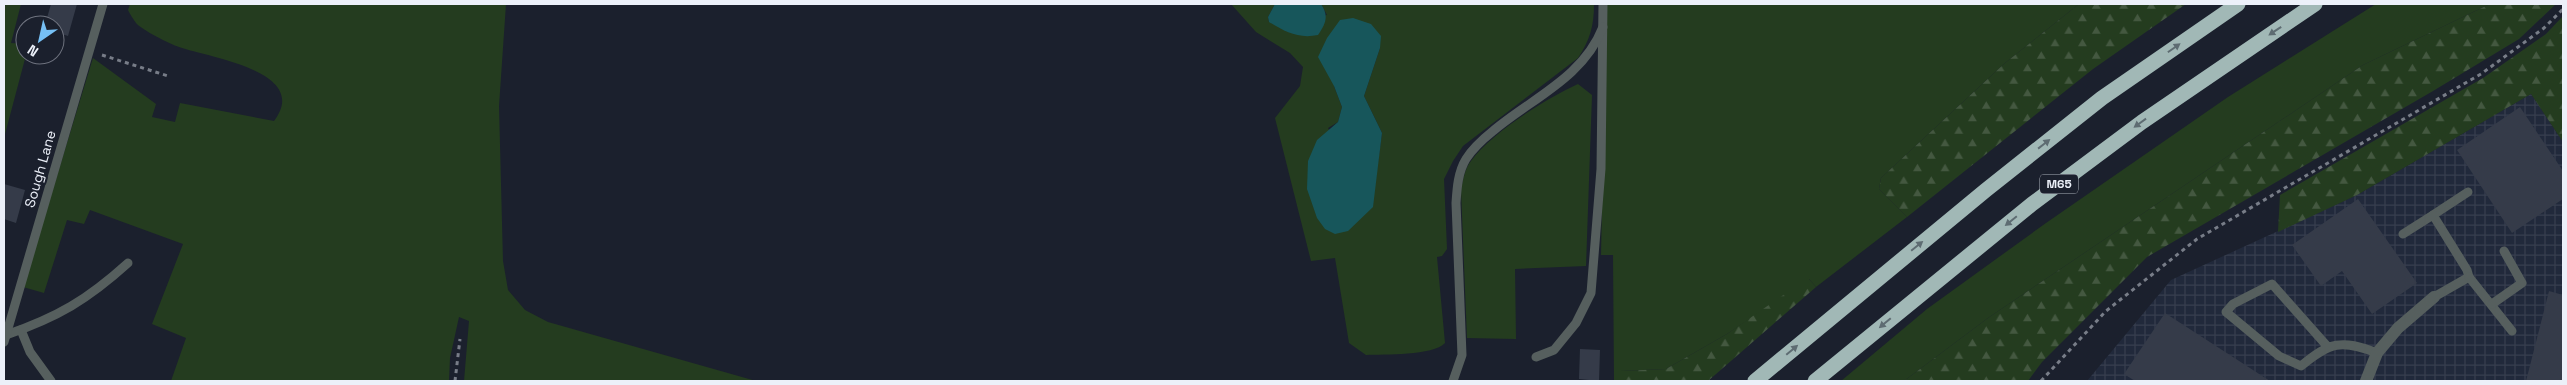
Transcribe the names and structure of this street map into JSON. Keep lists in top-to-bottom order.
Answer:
{
  "streets": {
    "highway": ["M65"],
    "lane": ["Sough Lane"]
  },
  "north": "bottom left"
}
